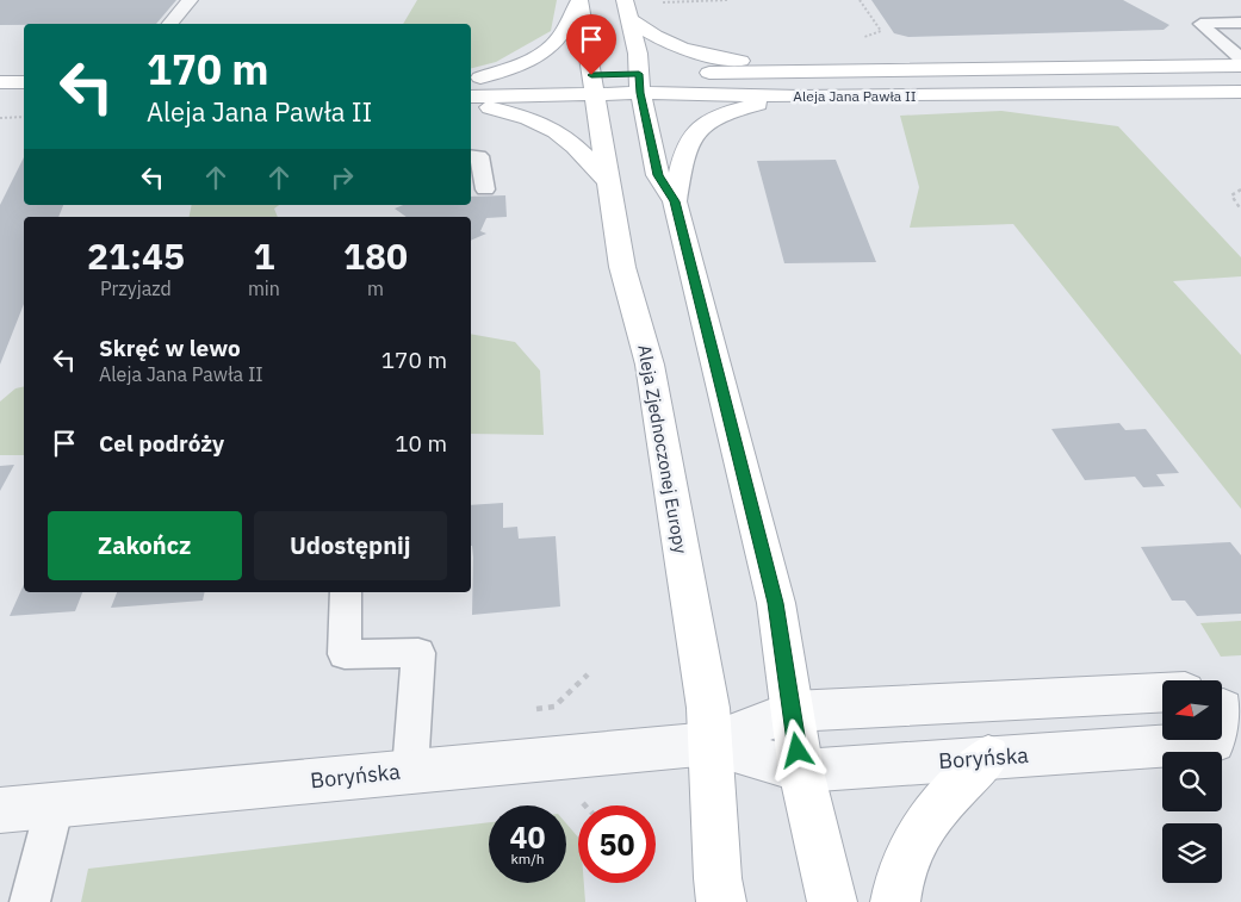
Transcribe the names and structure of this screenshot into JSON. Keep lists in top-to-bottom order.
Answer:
{
  "streets": {
    "street": ["Aleja Jana Pawła II", "Aleja Zjednoczonej Europy", "Boryńska"]
  },
  "crossings": [
    ["Aleja Jana Pawła II", "Aleja Zjednoczonej Europy"],
    ["Aleja Zjednoczonej Europy", "Boryńska"]
  ],
  "north": "left",
  "page": {
    "turn": ["170 m", "Aleja Jana Pawła II"],
    "eta": [
      "21:45",
      "Przyjazd",
      "1",
      "min",
      "180",
      "m"
    ],
    "list": [
      {
        "name": "Skręć w lewo",
        "note": "Aleja Jana Pawła II",
        "value": "170 m"
      },
      {
        "name": "Cel podróży",
        "value": "10 m"
      }
    ],
    "buttons": ["Zakończ", "Udostępnij"],
    "speed": "40 km/h",
    "limit": "50"
  }
}
